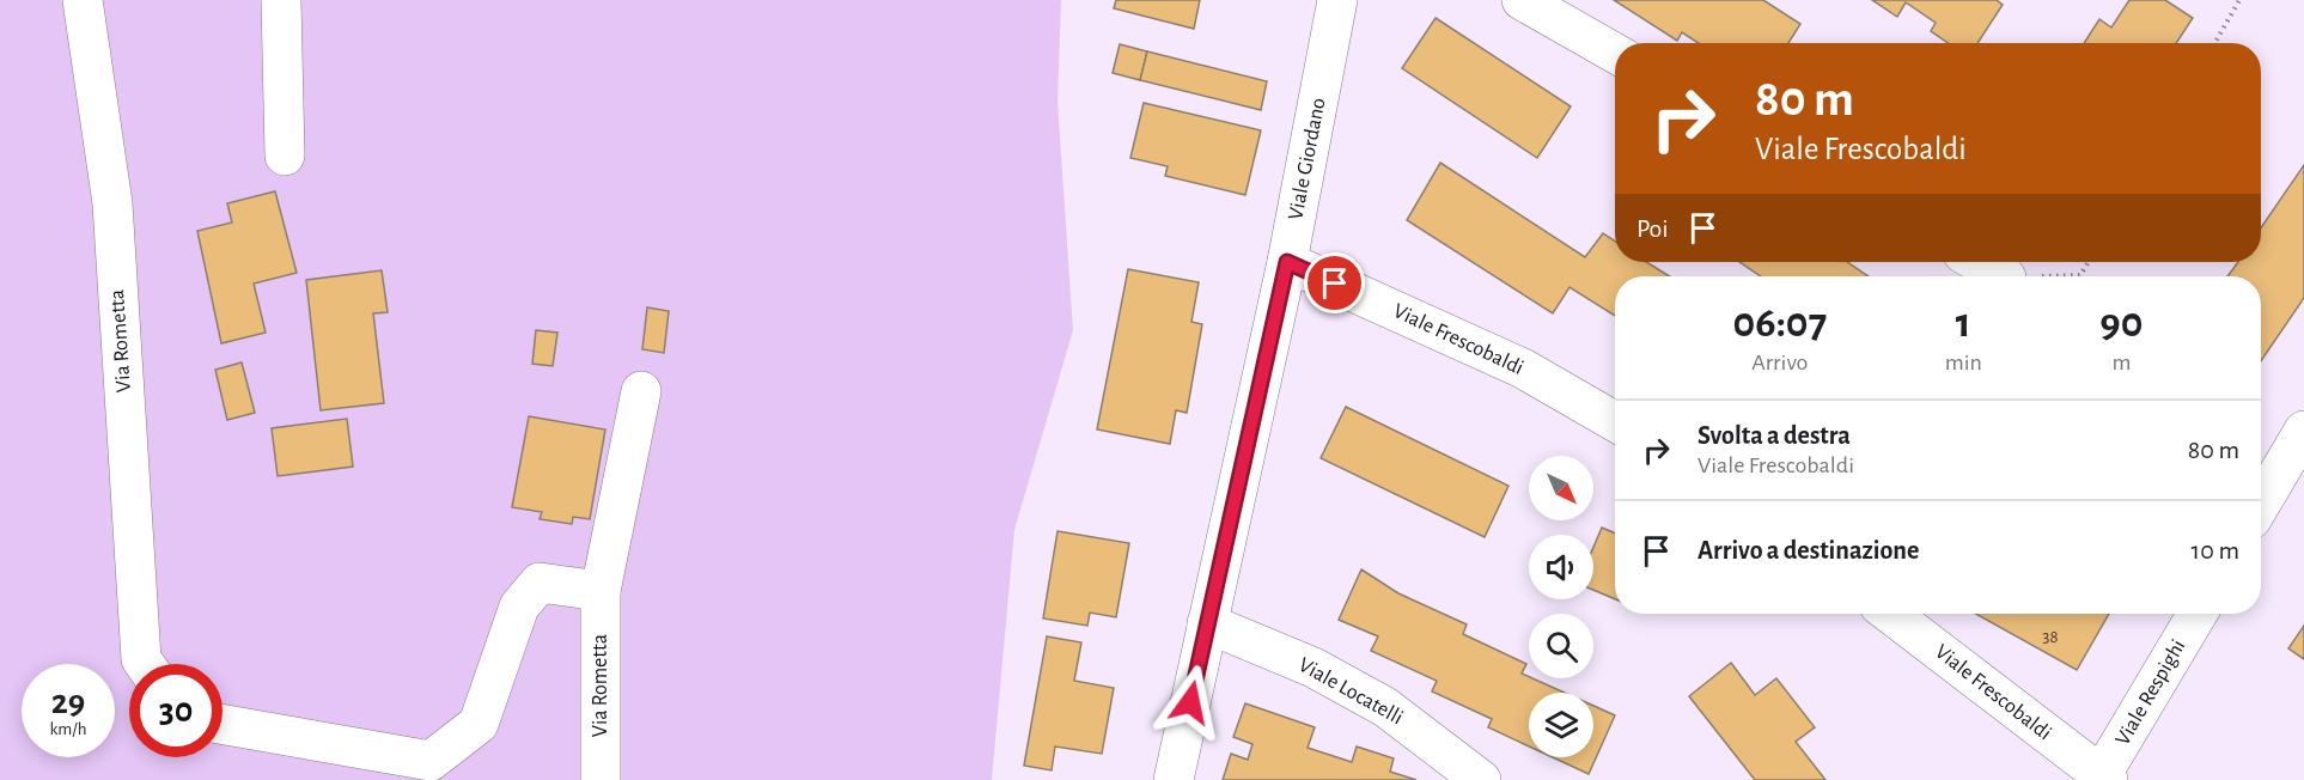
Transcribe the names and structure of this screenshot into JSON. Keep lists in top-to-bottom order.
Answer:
{
  "streets": {
    "street": [
      "Viale Giordano",
      "Viale Frescobaldi",
      "Via Rometta",
      "Viale Locatelli",
      "Viale Respighi"
    ]
  },
  "crossings": [
    ["Viale Giordano", "Viale Frescobaldi"],
    ["Viale Giordano", "Viale Locatelli"],
    ["Viale Frescobaldi", "Viale Respighi"]
  ],
  "house_numbers": ["38"],
  "north": "bottom right",
  "page": {
    "turn": ["80 m", "Viale Frescobaldi"],
    "then": "Poi",
    "eta": [
      "06:07",
      "Arrivo",
      "1",
      "min",
      "90",
      "m"
    ],
    "list": [
      {
        "name": "Svolta a destra",
        "note": "Viale Frescobaldi",
        "value": "80 m"
      },
      {
        "name": "Arrivo a destinazione",
        "value": "10 m"
      }
    ],
    "speed": "29 km/h",
    "limit": "30"
  }
}
